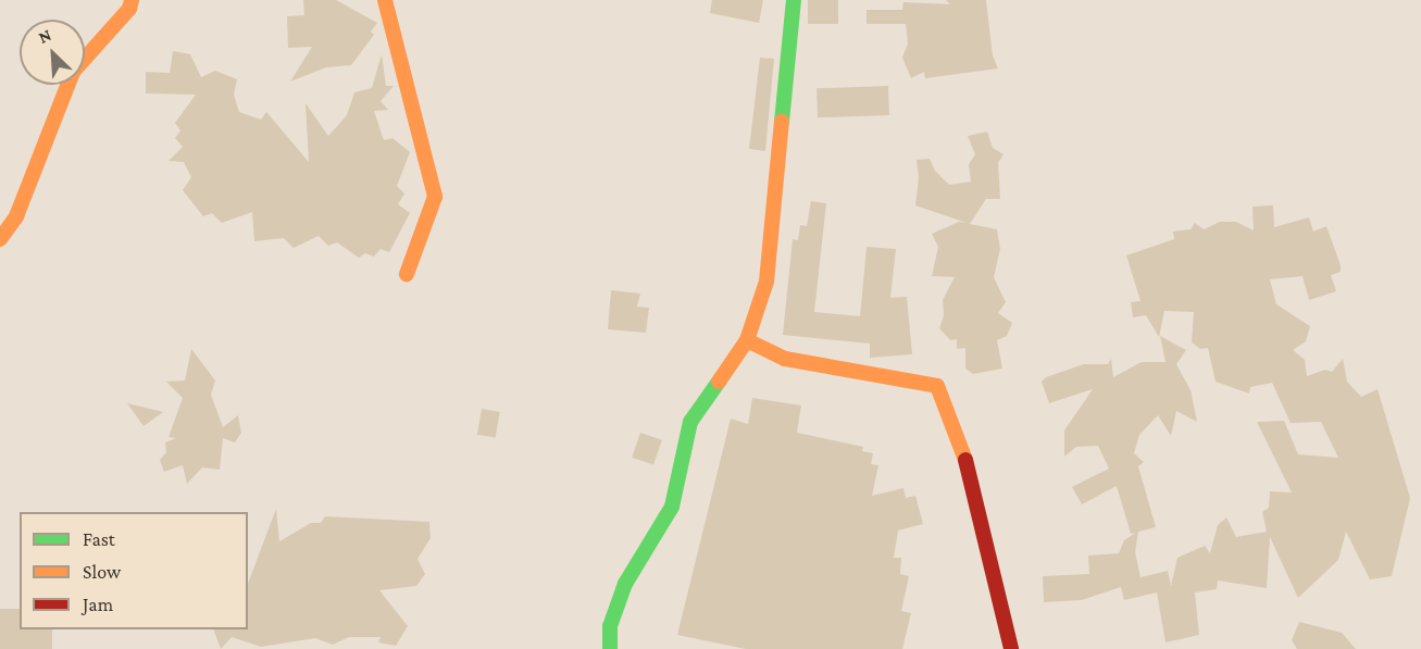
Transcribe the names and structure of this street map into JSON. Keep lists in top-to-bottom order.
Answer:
{
  "legend": ["Fast", "Slow", "Jam"],
  "north": "top left"
}
